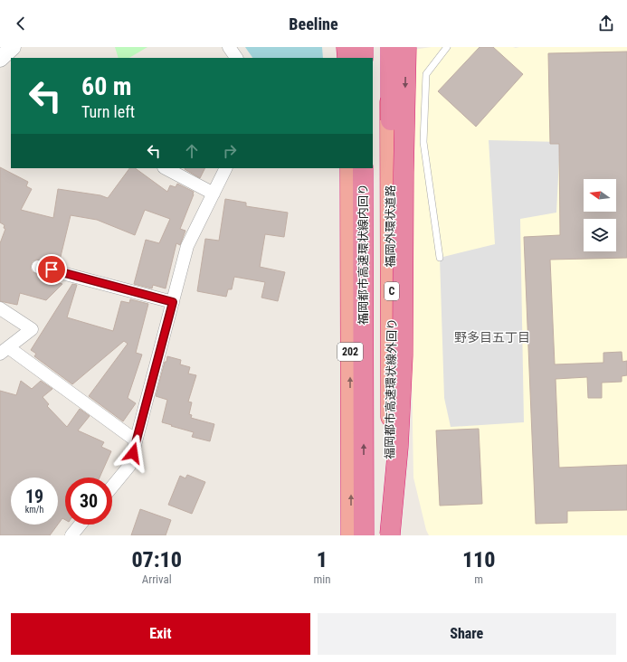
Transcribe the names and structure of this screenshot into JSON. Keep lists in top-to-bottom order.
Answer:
{
  "streets": {
    "highway": [
      "福岡都市高速環状線内回り",
      "C",
      "202",
      "福岡都市高速環状線外回り"
    ]
  },
  "districts": ["野多目五丁目"],
  "north": "left",
  "page": {
    "header": "Beeline",
    "turn": ["60 m", "Turn left"],
    "speed": "19 km/h",
    "limit": "30",
    "eta": [
      "07:10",
      "Arrival",
      "1",
      "min",
      "110",
      "m"
    ],
    "buttons": ["Exit", "Share"]
  }
}
